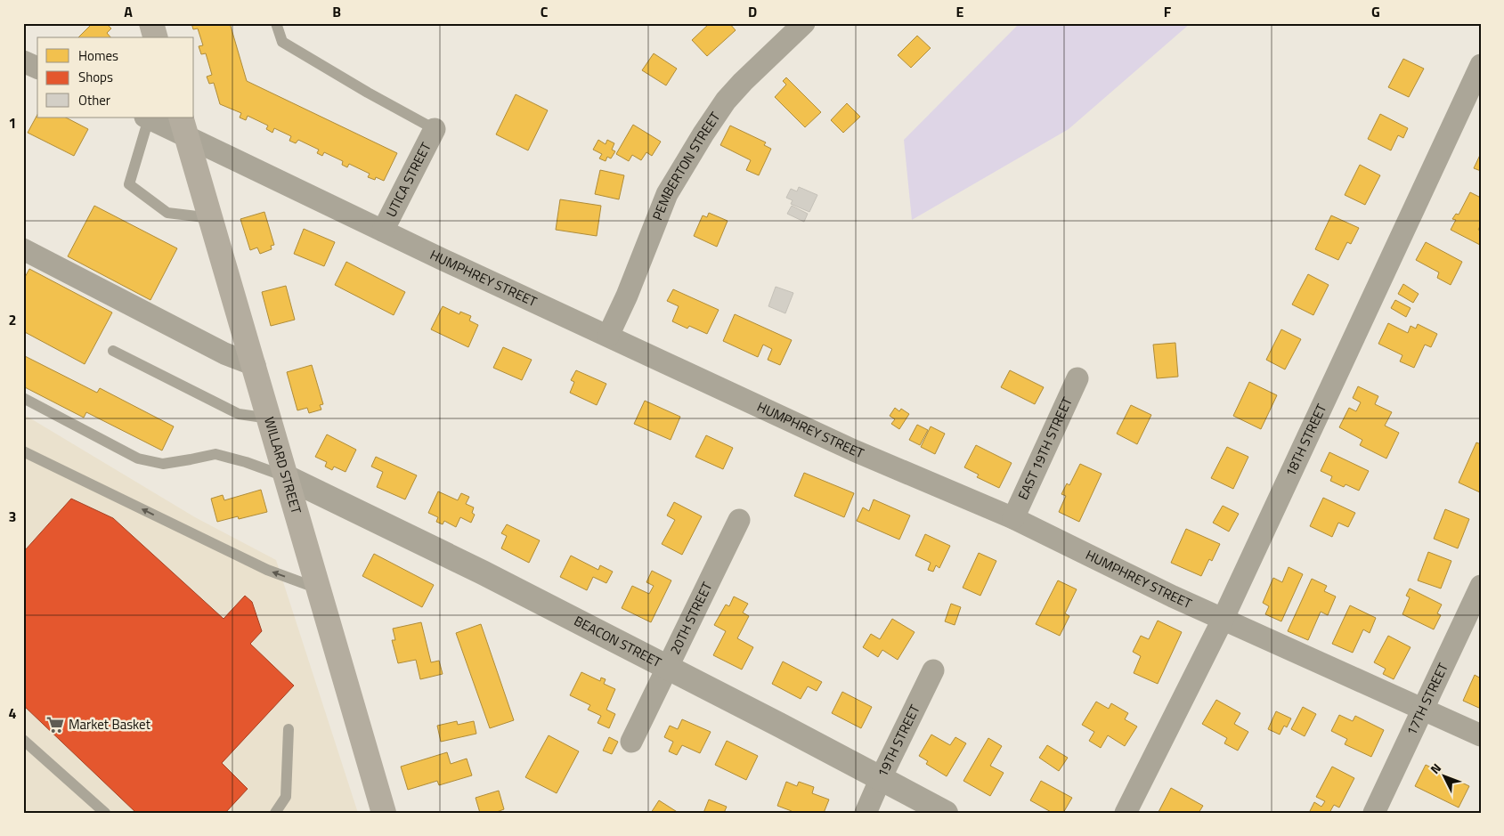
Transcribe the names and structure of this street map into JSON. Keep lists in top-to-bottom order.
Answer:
{
  "streets": {
    "main road": ["WILLARD STREET"],
    "street": [
      "PEMBERTON STREET",
      "UTICA STREET",
      "HUMPHREY STREET",
      "18TH STREET",
      "EAST 19TH STREET",
      "20TH STREET",
      "BEACON STREET",
      "17TH STREET",
      "19TH STREET"
    ]
  },
  "crossings": [
    ["PEMBERTON STREET", "HUMPHREY STREET"],
    ["UTICA STREET", "HUMPHREY STREET"],
    ["HUMPHREY STREET", "18TH STREET"],
    ["HUMPHREY STREET", "EAST 19TH STREET"],
    ["HUMPHREY STREET", "WILLARD STREET"],
    ["HUMPHREY STREET", "17TH STREET"],
    ["WILLARD STREET", "BEACON STREET"],
    ["20TH STREET", "BEACON STREET"],
    ["BEACON STREET", "19TH STREET"]
  ],
  "places": {
    "supermarket": ["Market Basket"]
  },
  "legend": ["Homes", "Shops", "Other"],
  "north": "top left",
  "grid": {
    "columns": [
      "A",
      "B",
      "C",
      "D",
      "E",
      "F",
      "G"
    ],
    "rows": [
      "1",
      "2",
      "3",
      "4"
    ]
  }
}
